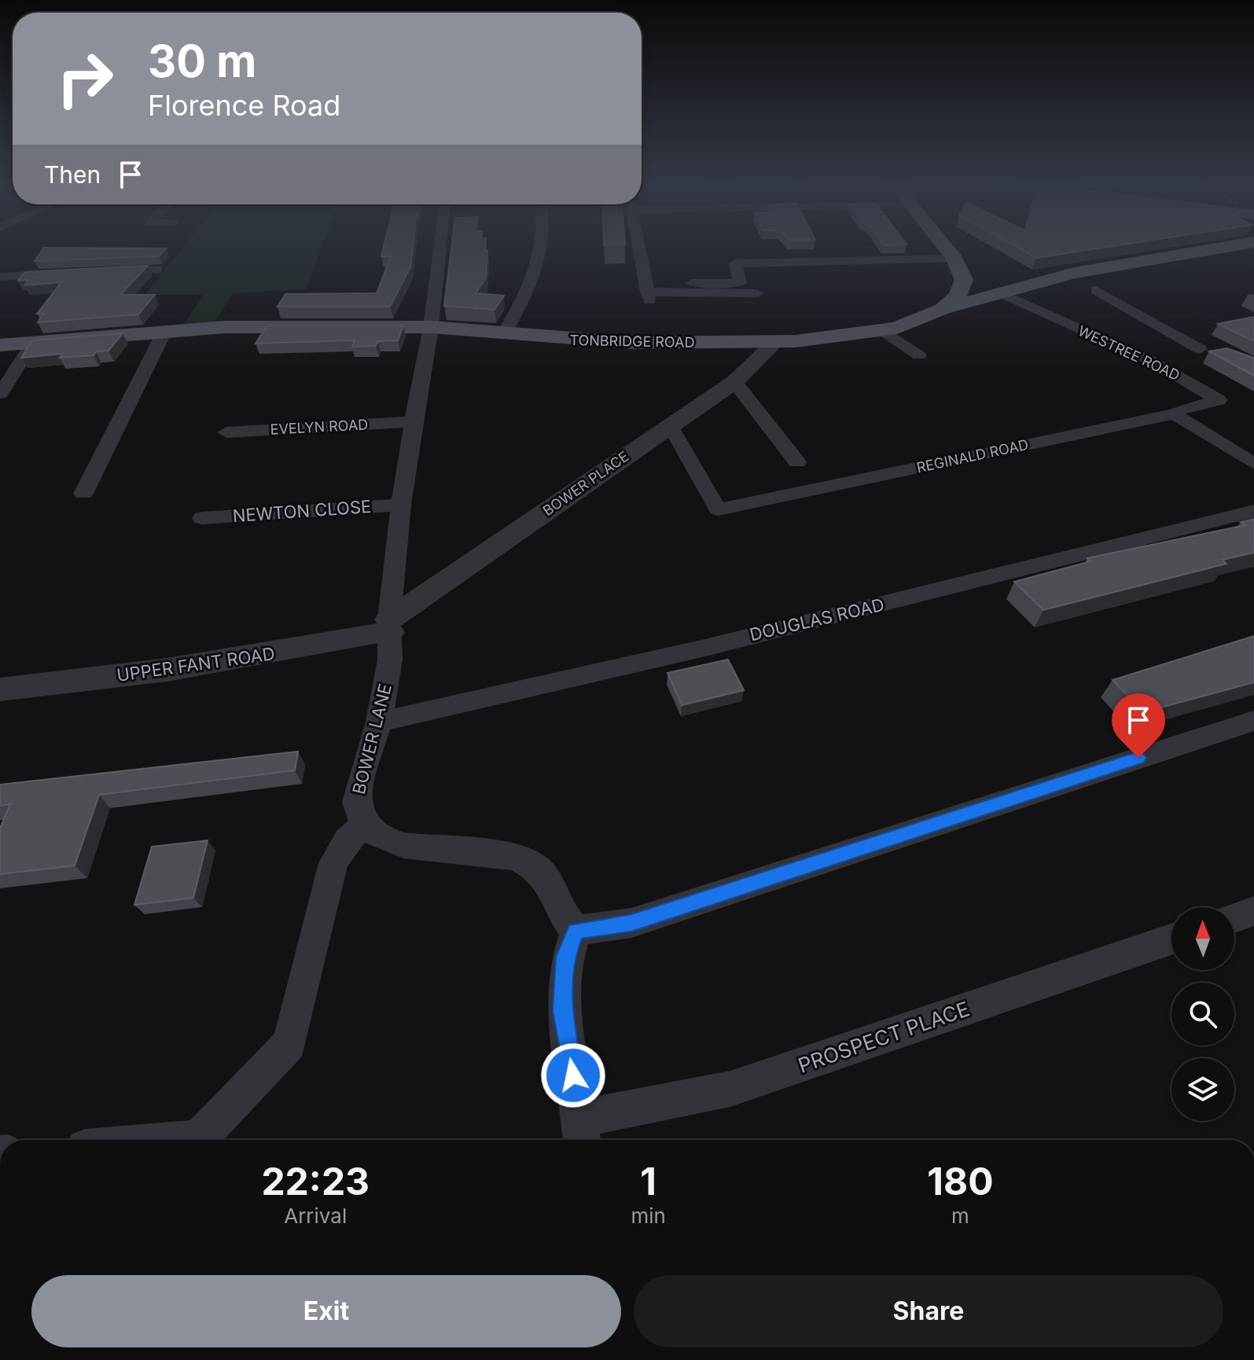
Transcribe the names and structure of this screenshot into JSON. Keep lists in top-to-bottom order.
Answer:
{
  "streets": {
    "main road": ["TONBRIDGE ROAD", "WESTREE ROAD"],
    "street": [
      "EVELYN ROAD",
      "REGINALD ROAD",
      "BOWER PLACE",
      "NEWTON CLOSE",
      "DOUGLAS ROAD",
      "UPPER FANT ROAD",
      "BOWER LANE",
      "PROSPECT PLACE"
    ]
  },
  "crossings": [
    ["TONBRIDGE ROAD", "WESTREE ROAD"],
    ["TONBRIDGE ROAD", "BOWER PLACE"],
    ["TONBRIDGE ROAD", "BOWER LANE"],
    ["WESTREE ROAD", "REGINALD ROAD"],
    ["EVELYN ROAD", "BOWER LANE"],
    ["REGINALD ROAD", "BOWER PLACE"],
    ["BOWER PLACE", "UPPER FANT ROAD"],
    ["BOWER PLACE", "BOWER LANE"],
    ["NEWTON CLOSE", "BOWER LANE"],
    ["DOUGLAS ROAD", "BOWER LANE"],
    ["UPPER FANT ROAD", "BOWER LANE"]
  ],
  "north": "top",
  "page": {
    "turn": ["30 m", "Florence Road"],
    "then": "Then",
    "eta": [
      "22:23",
      "Arrival",
      "1",
      "min",
      "180",
      "m"
    ],
    "buttons": ["Exit", "Share"]
  }
}
